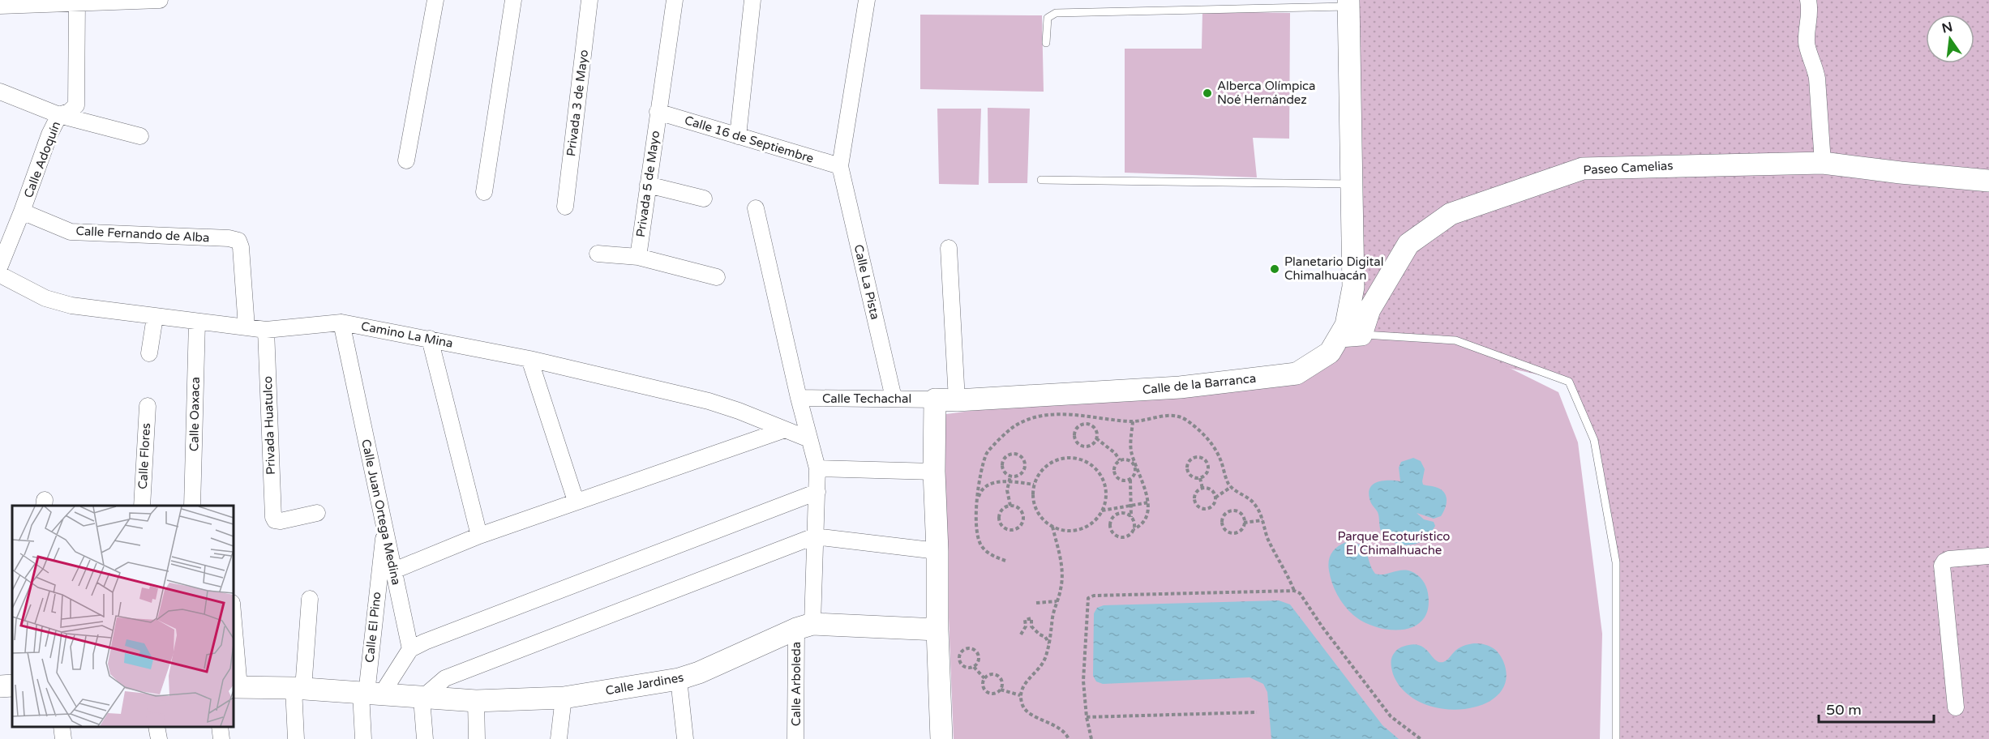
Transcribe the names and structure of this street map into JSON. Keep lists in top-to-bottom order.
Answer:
{
  "streets": {
    "main road": ["Paseo Camelias", "Calle de la Barranca", "Calle Jardines"],
    "street": [
      "Privada 3 de Mayo",
      "Calle 16 de Septiembre",
      "Calle Adoquín",
      "Privada 5 de Mayo",
      "Calle Fernando de Alba",
      "Calle La Pista",
      "Camino La Mina",
      "Calle Techachal",
      "Calle Oaxaca",
      "Privada Huatulco",
      "Calle Flores",
      "Calle Juan Ortega Medina",
      "Calle El Pino",
      "Calle Arboleda"
    ]
  },
  "crossings": [
    ["Calle 16 de Septiembre", "Privada 5 de Mayo"],
    ["Calle 16 de Septiembre", "Calle La Pista"],
    ["Calle Adoquín", "Calle Fernando de Alba"],
    ["Calle Fernando de Alba", "Camino La Mina"],
    ["Calle La Pista", "Calle Techachal"],
    ["Camino La Mina", "Calle Oaxaca"],
    ["Camino La Mina", "Privada Huatulco"],
    ["Camino La Mina", "Calle Juan Ortega Medina"],
    ["Camino La Mina", "Calle Arboleda"],
    ["Calle de la Barranca", "Calle Techachal"],
    ["Calle Techachal", "Calle Arboleda"],
    ["Calle Juan Ortega Medina", "Calle El Pino"],
    ["Calle El Pino", "Calle Jardines"],
    ["Calle Jardines", "Calle Arboleda"]
  ],
  "parks": ["Parque Ecoturístico El Chimalhuache"],
  "places": ["Alberca Olímpica Noé Hernández", "Planetario Digital Chimalhuacán"],
  "scale_bar": "50 m",
  "north": "top"
}
